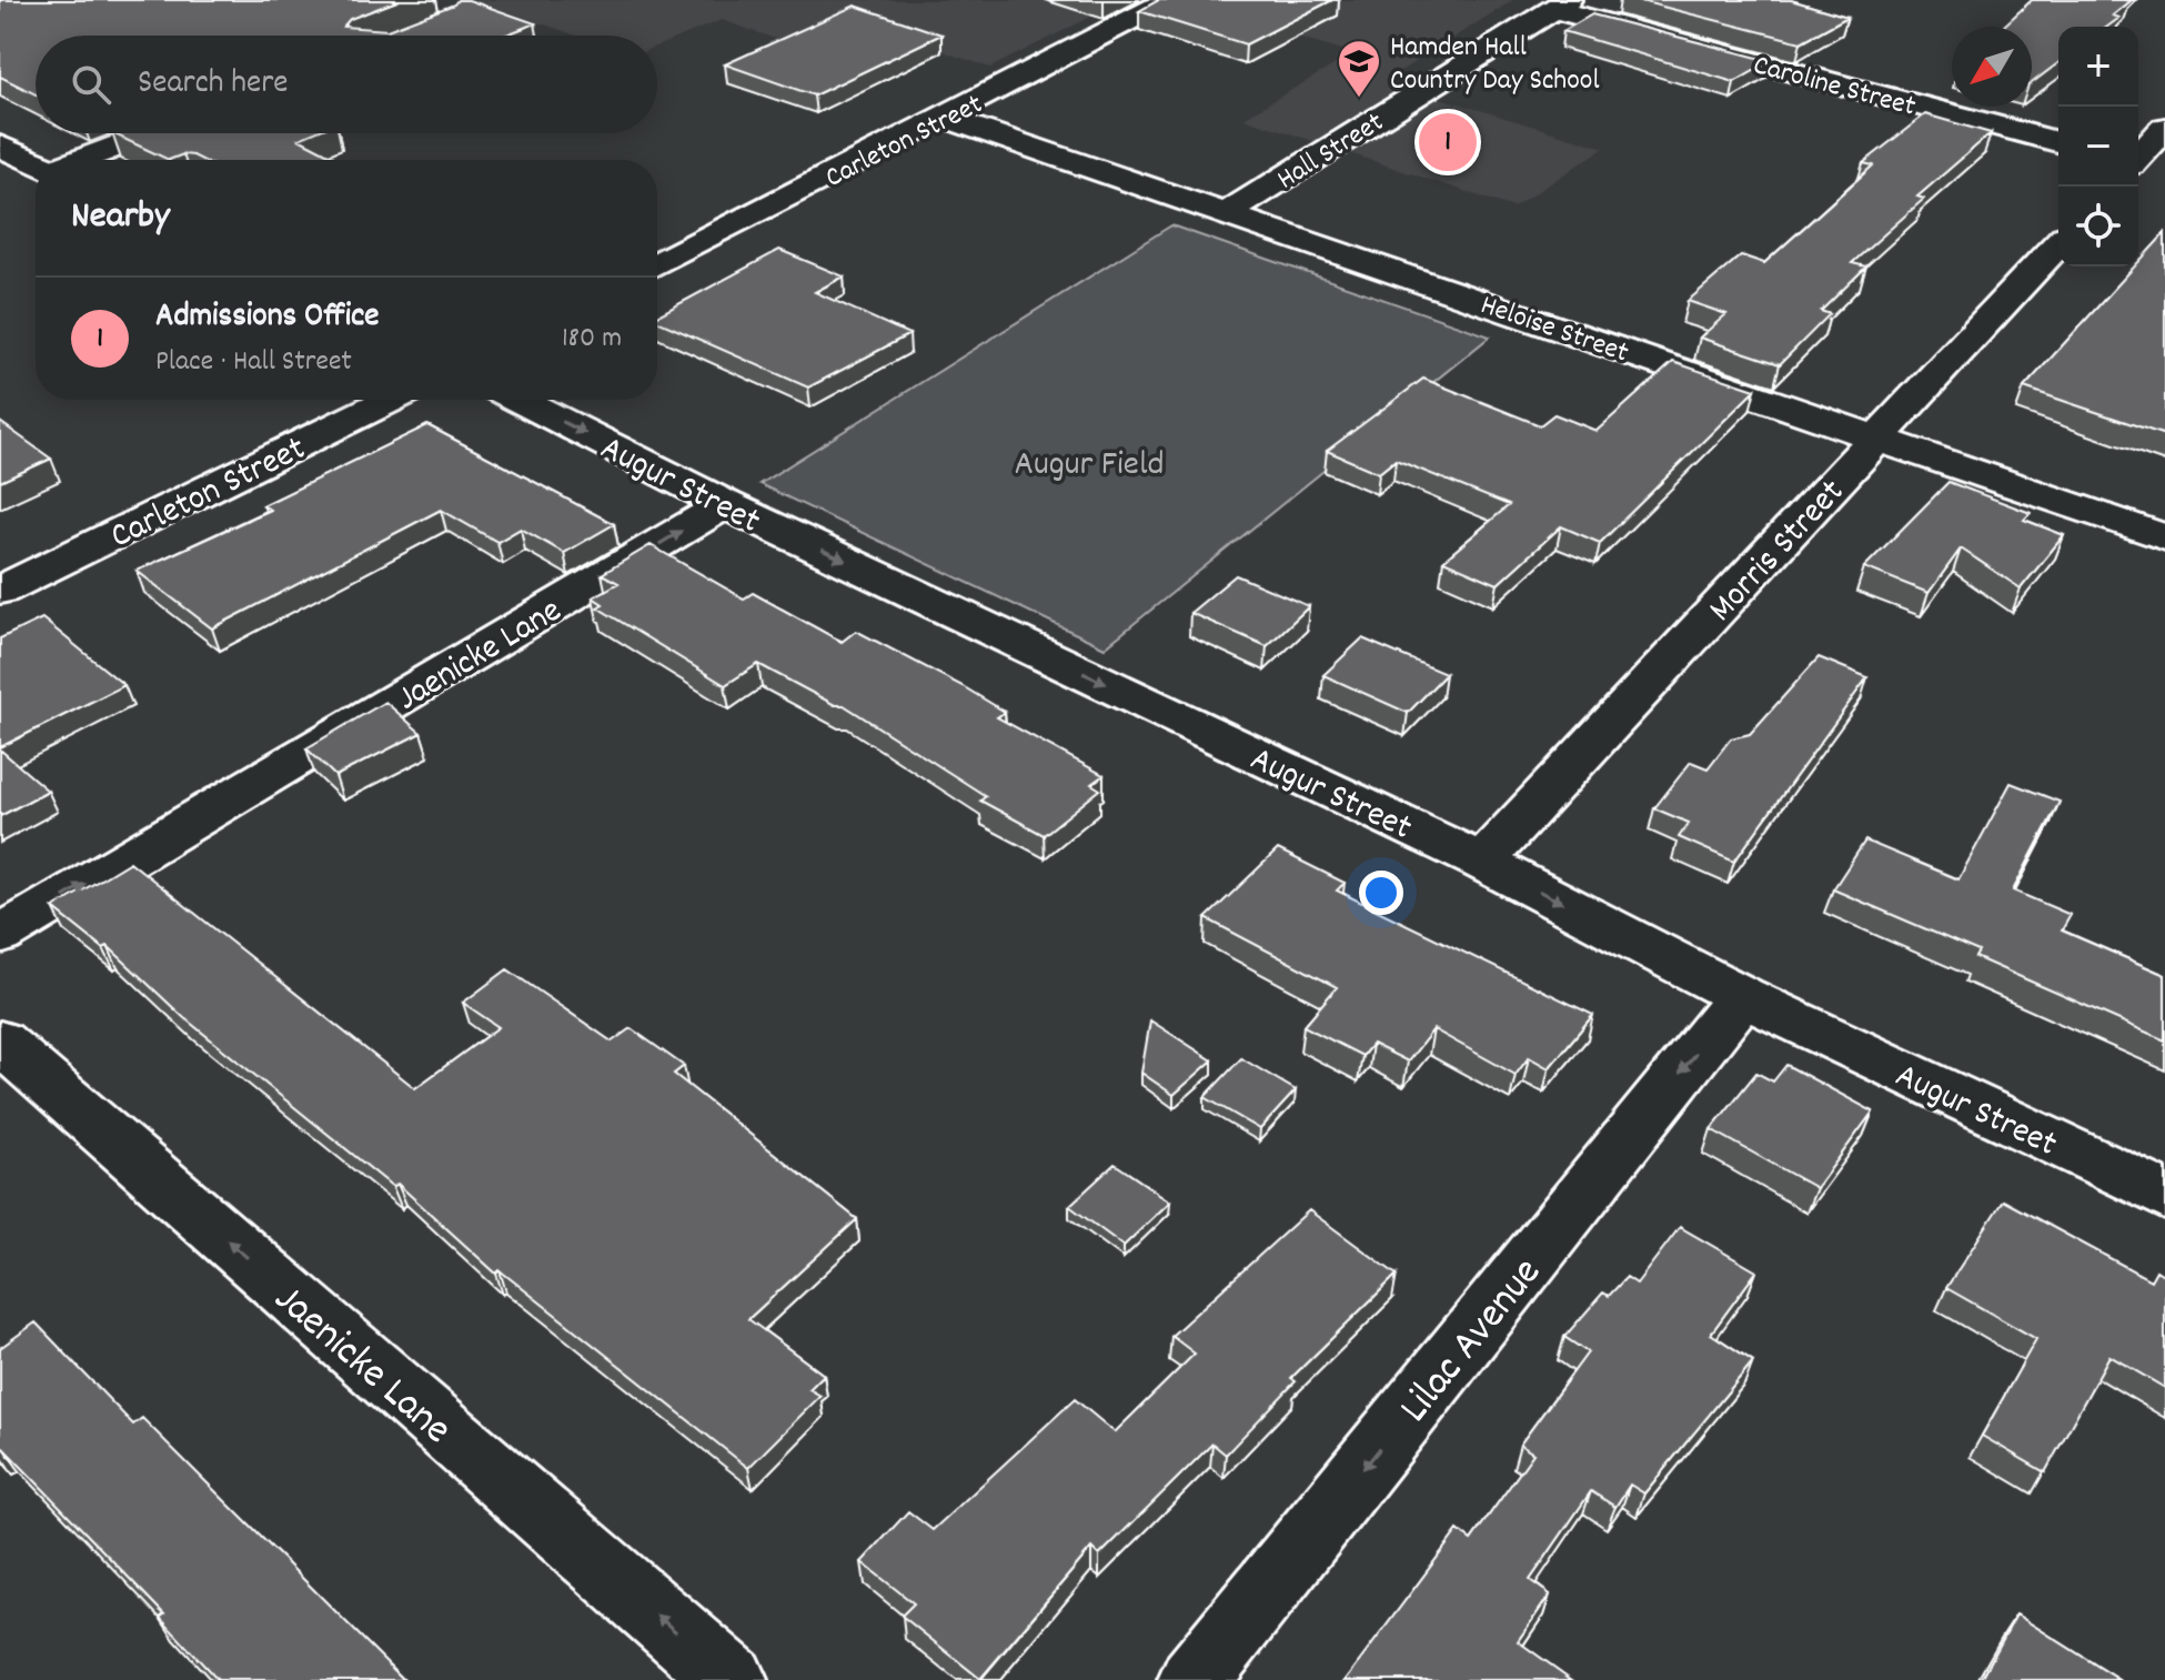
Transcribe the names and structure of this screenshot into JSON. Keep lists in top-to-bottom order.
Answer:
{
  "streets": {
    "street": [
      "Caroline Street",
      "Carleton Street",
      "Hall Street",
      "Heloise Street",
      "Augur Street",
      "Morris Street",
      "Jaenicke Lane",
      "Lilac Avenue"
    ]
  },
  "crossings": [
    ["Caroline Street", "Hall Street"],
    ["Carleton Street", "Heloise Street"],
    ["Hall Street", "Heloise Street"],
    ["Heloise Street", "Morris Street"],
    ["Augur Street", "Morris Street"],
    ["Augur Street", "Jaenicke Lane"],
    ["Augur Street", "Lilac Avenue"]
  ],
  "one_way": ["Augur Street", "Lilac Avenue"],
  "parks": ["Augur Field"],
  "places": {
    "school or university": ["Hamden Hall Country Day School"]
  },
  "north": "bottom left",
  "page": {
    "map_buttons": ["+", "−"],
    "search": "Search here",
    "pins": "1",
    "heading": "Nearby",
    "list": [
      {
        "mark": "1",
        "name": "Admissions Office",
        "note": "Place · Hall Street",
        "value": "180 m"
      }
    ]
  }
}
